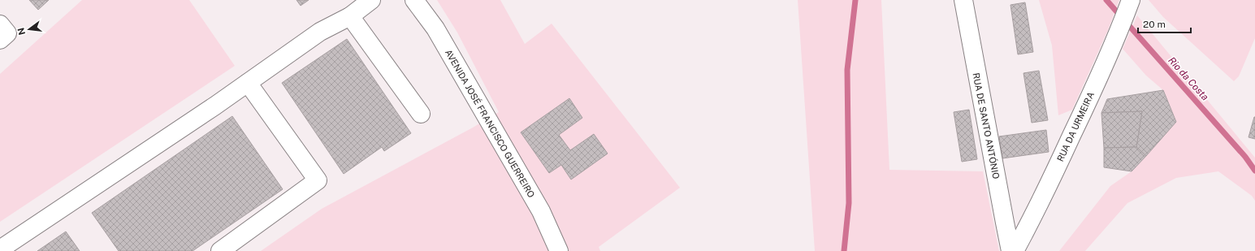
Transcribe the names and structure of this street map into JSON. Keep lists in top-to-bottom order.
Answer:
{
  "streets": {
    "street": ["AVENIDA JOSÉ FRANCISCO GUERREIRO", "RUA DE SANTO ANTÓNIO", "RUA DA URMEIRA"]
  },
  "water": ["Rio da Costa"],
  "scale_bar": "20 m",
  "north": "left"
}
